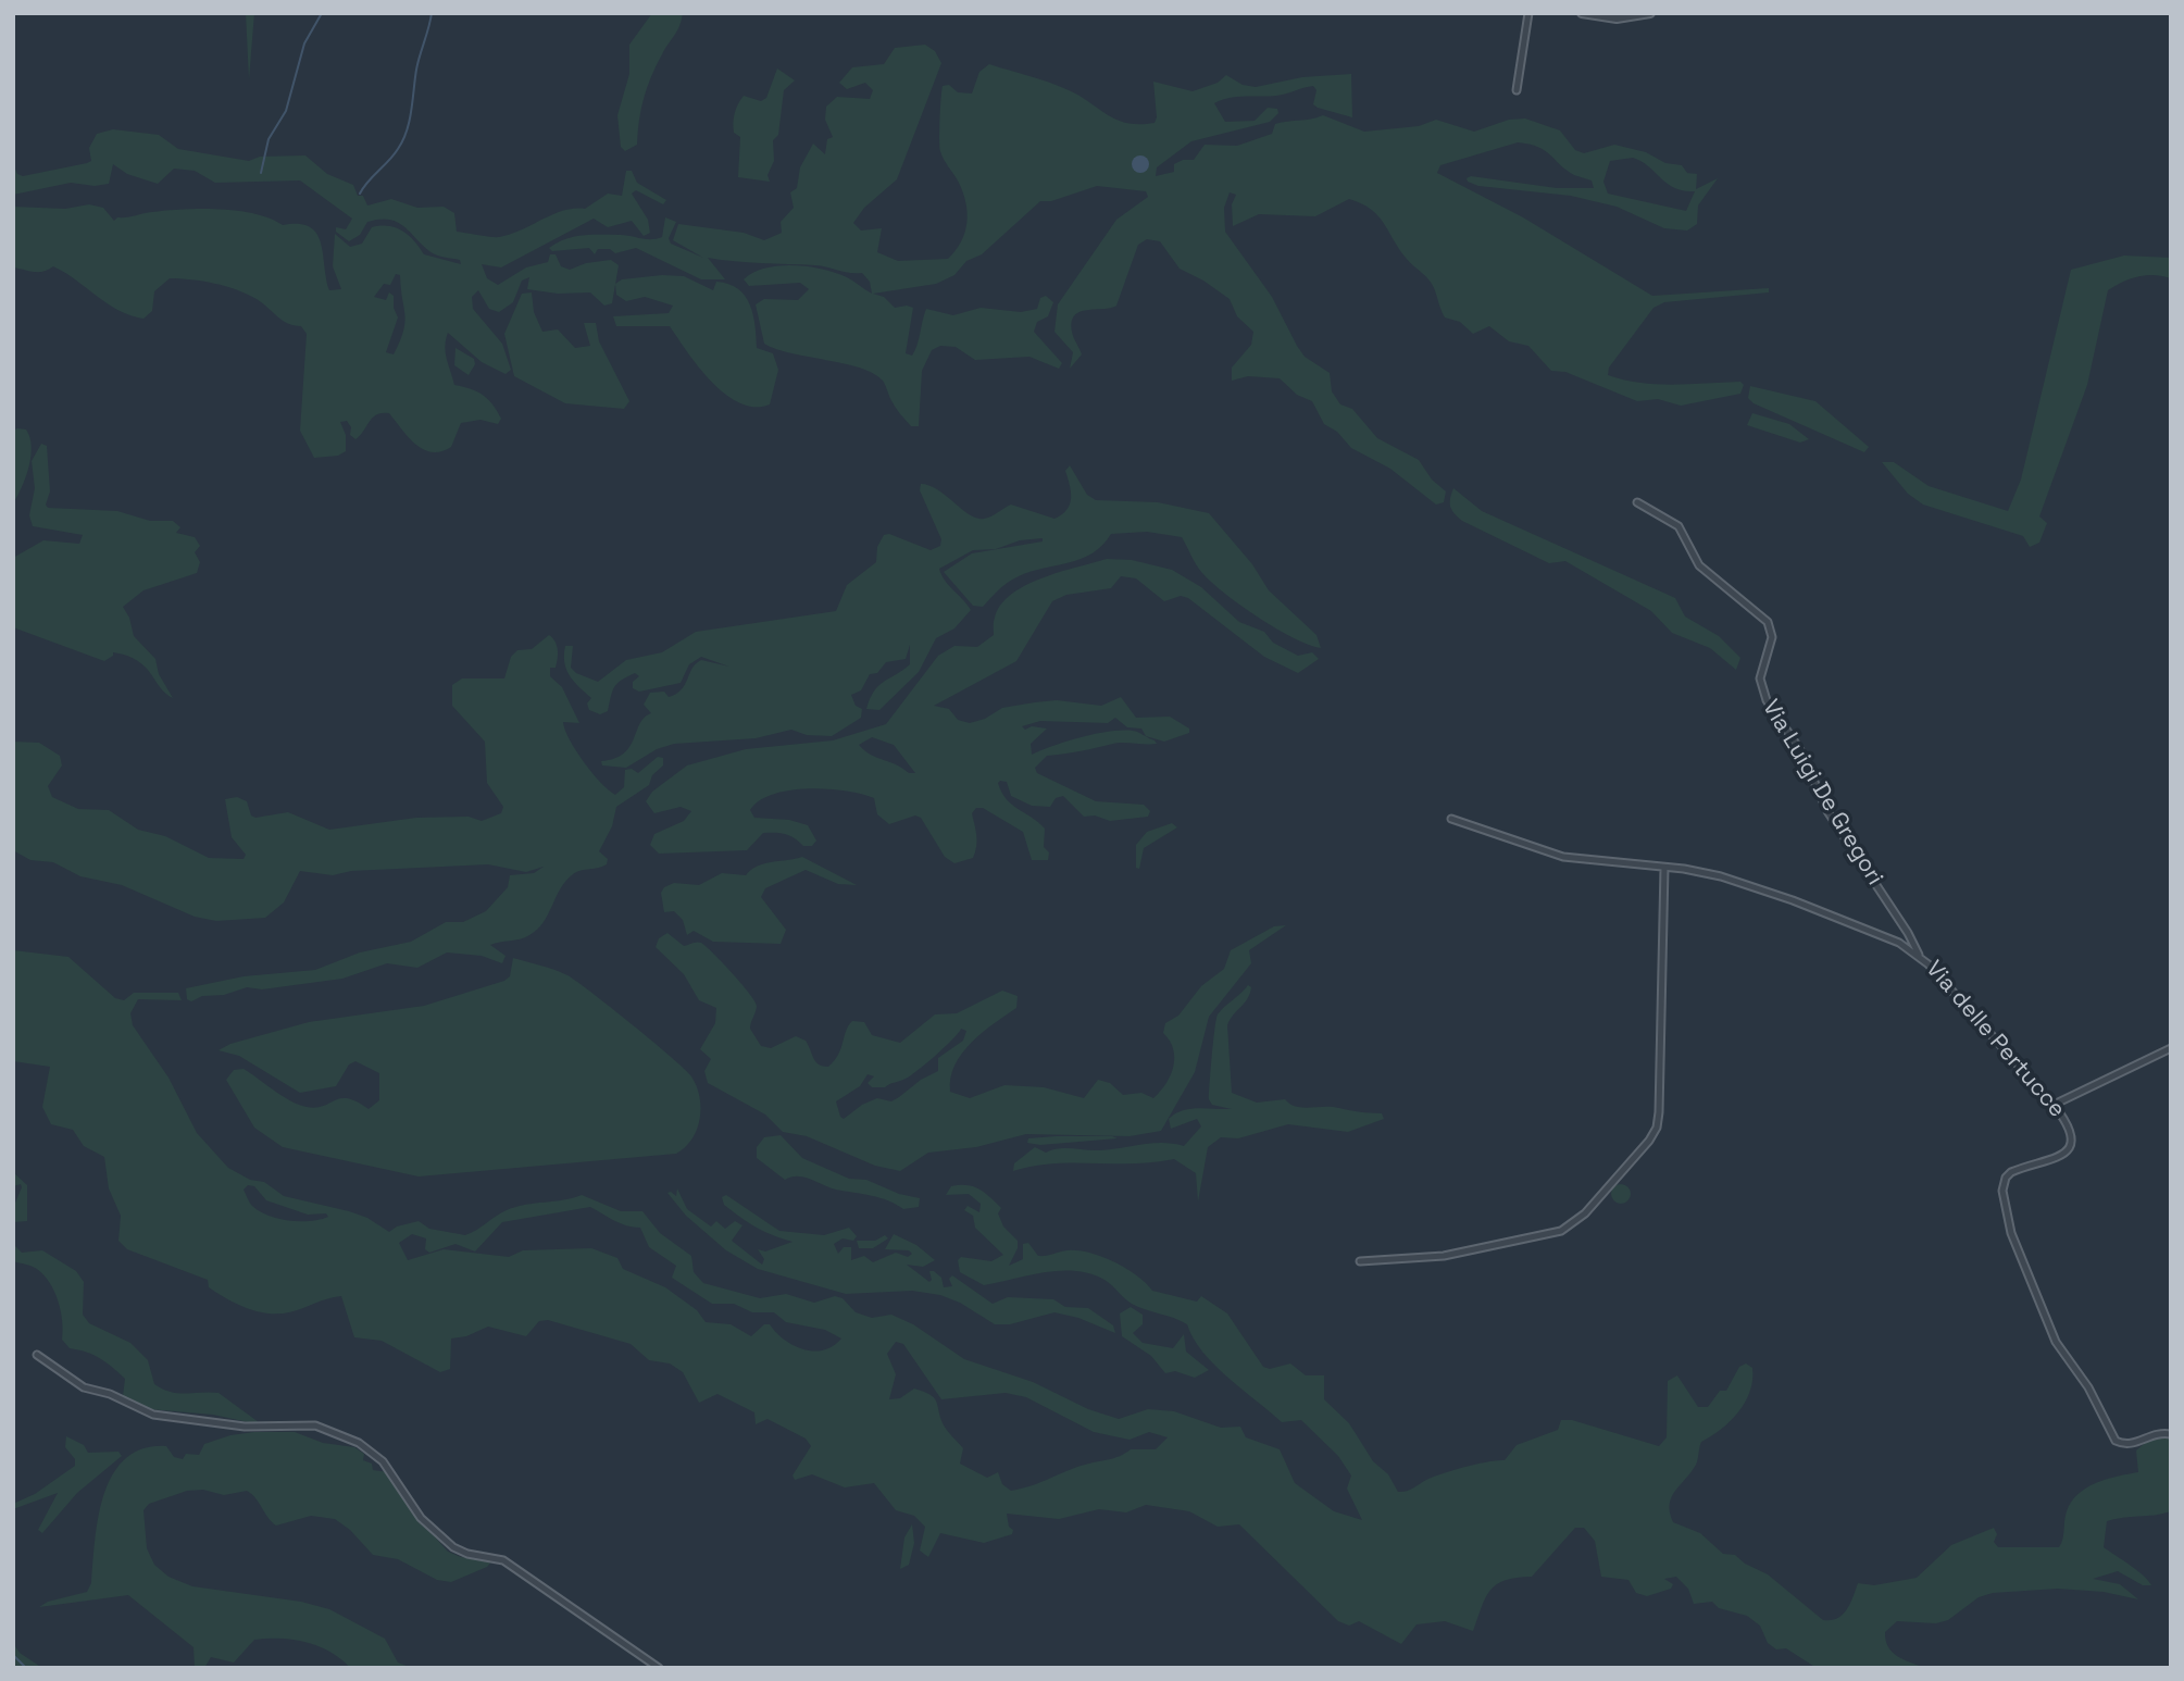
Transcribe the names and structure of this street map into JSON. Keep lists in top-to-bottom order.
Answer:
{
  "streets": {
    "street": ["Via Luigi De Gregori", "Via delle Pertucce"]
  },
  "crossings": [
    ["Via Luigi De Gregori", "Via delle Pertucce"]
  ]
}
